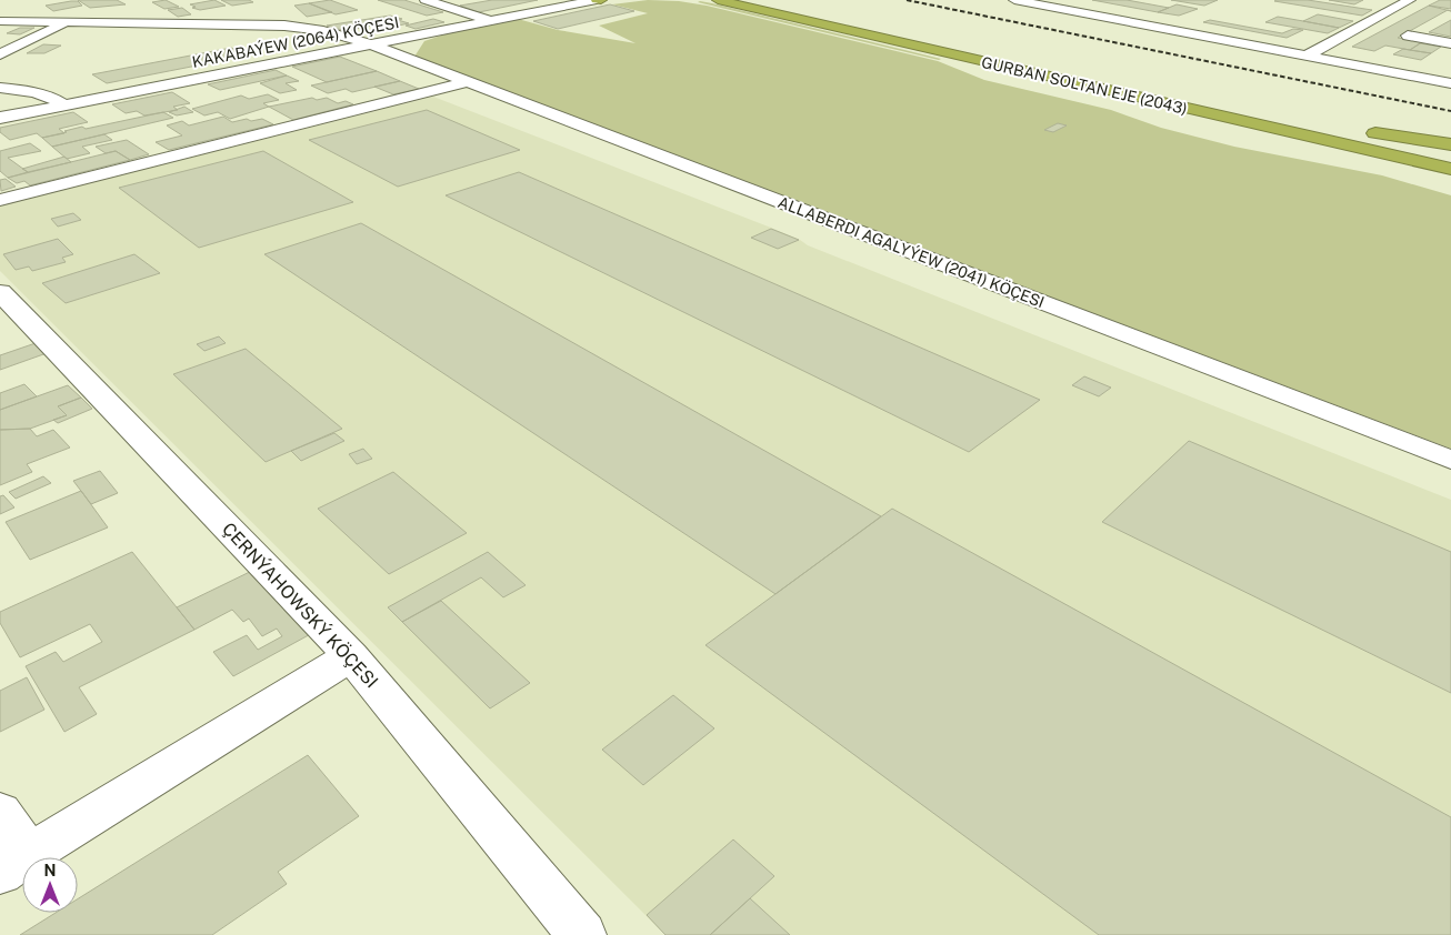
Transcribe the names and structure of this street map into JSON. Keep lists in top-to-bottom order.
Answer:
{
  "streets": {
    "highway": ["GURBAN SOLTAN EJE (2043)"],
    "street": ["KAKABAÝEW (2064) KÖÇESI", "ALLABERDI AGALYÝEW (2041) KÖÇESI", "ÇERNÝAHOWSKÝ KÖÇESI"]
  },
  "crossings": [
    ["KAKABAÝEW (2064) KÖÇESI", "ALLABERDI AGALYÝEW (2041) KÖÇESI"]
  ],
  "north": "top"
}
